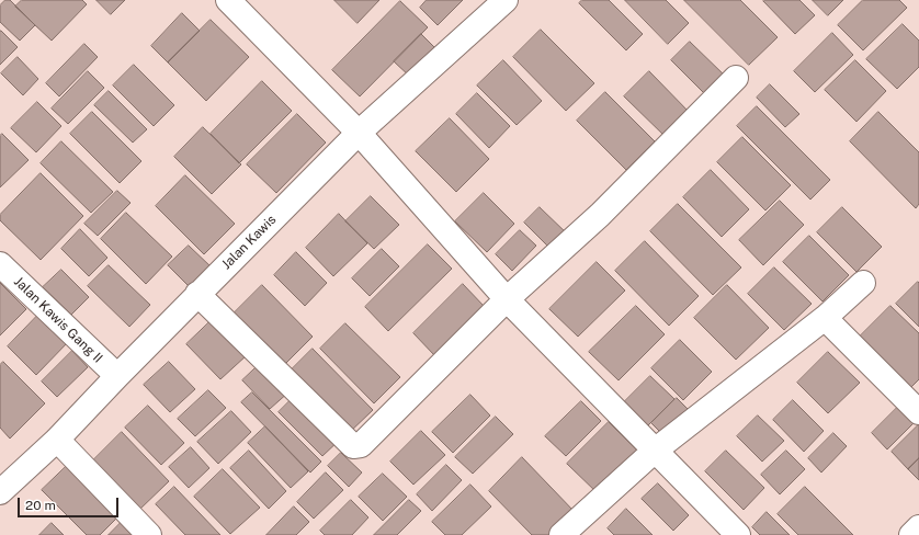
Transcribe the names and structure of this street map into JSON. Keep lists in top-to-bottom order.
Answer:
{
  "streets": {
    "street": ["Jalan Kawis", "Jalan Kawis Gang II"]
  },
  "crossings": [
    ["Jalan Kawis", "Jalan Kawis Gang II"]
  ],
  "scale_bar": "20 m"
}
